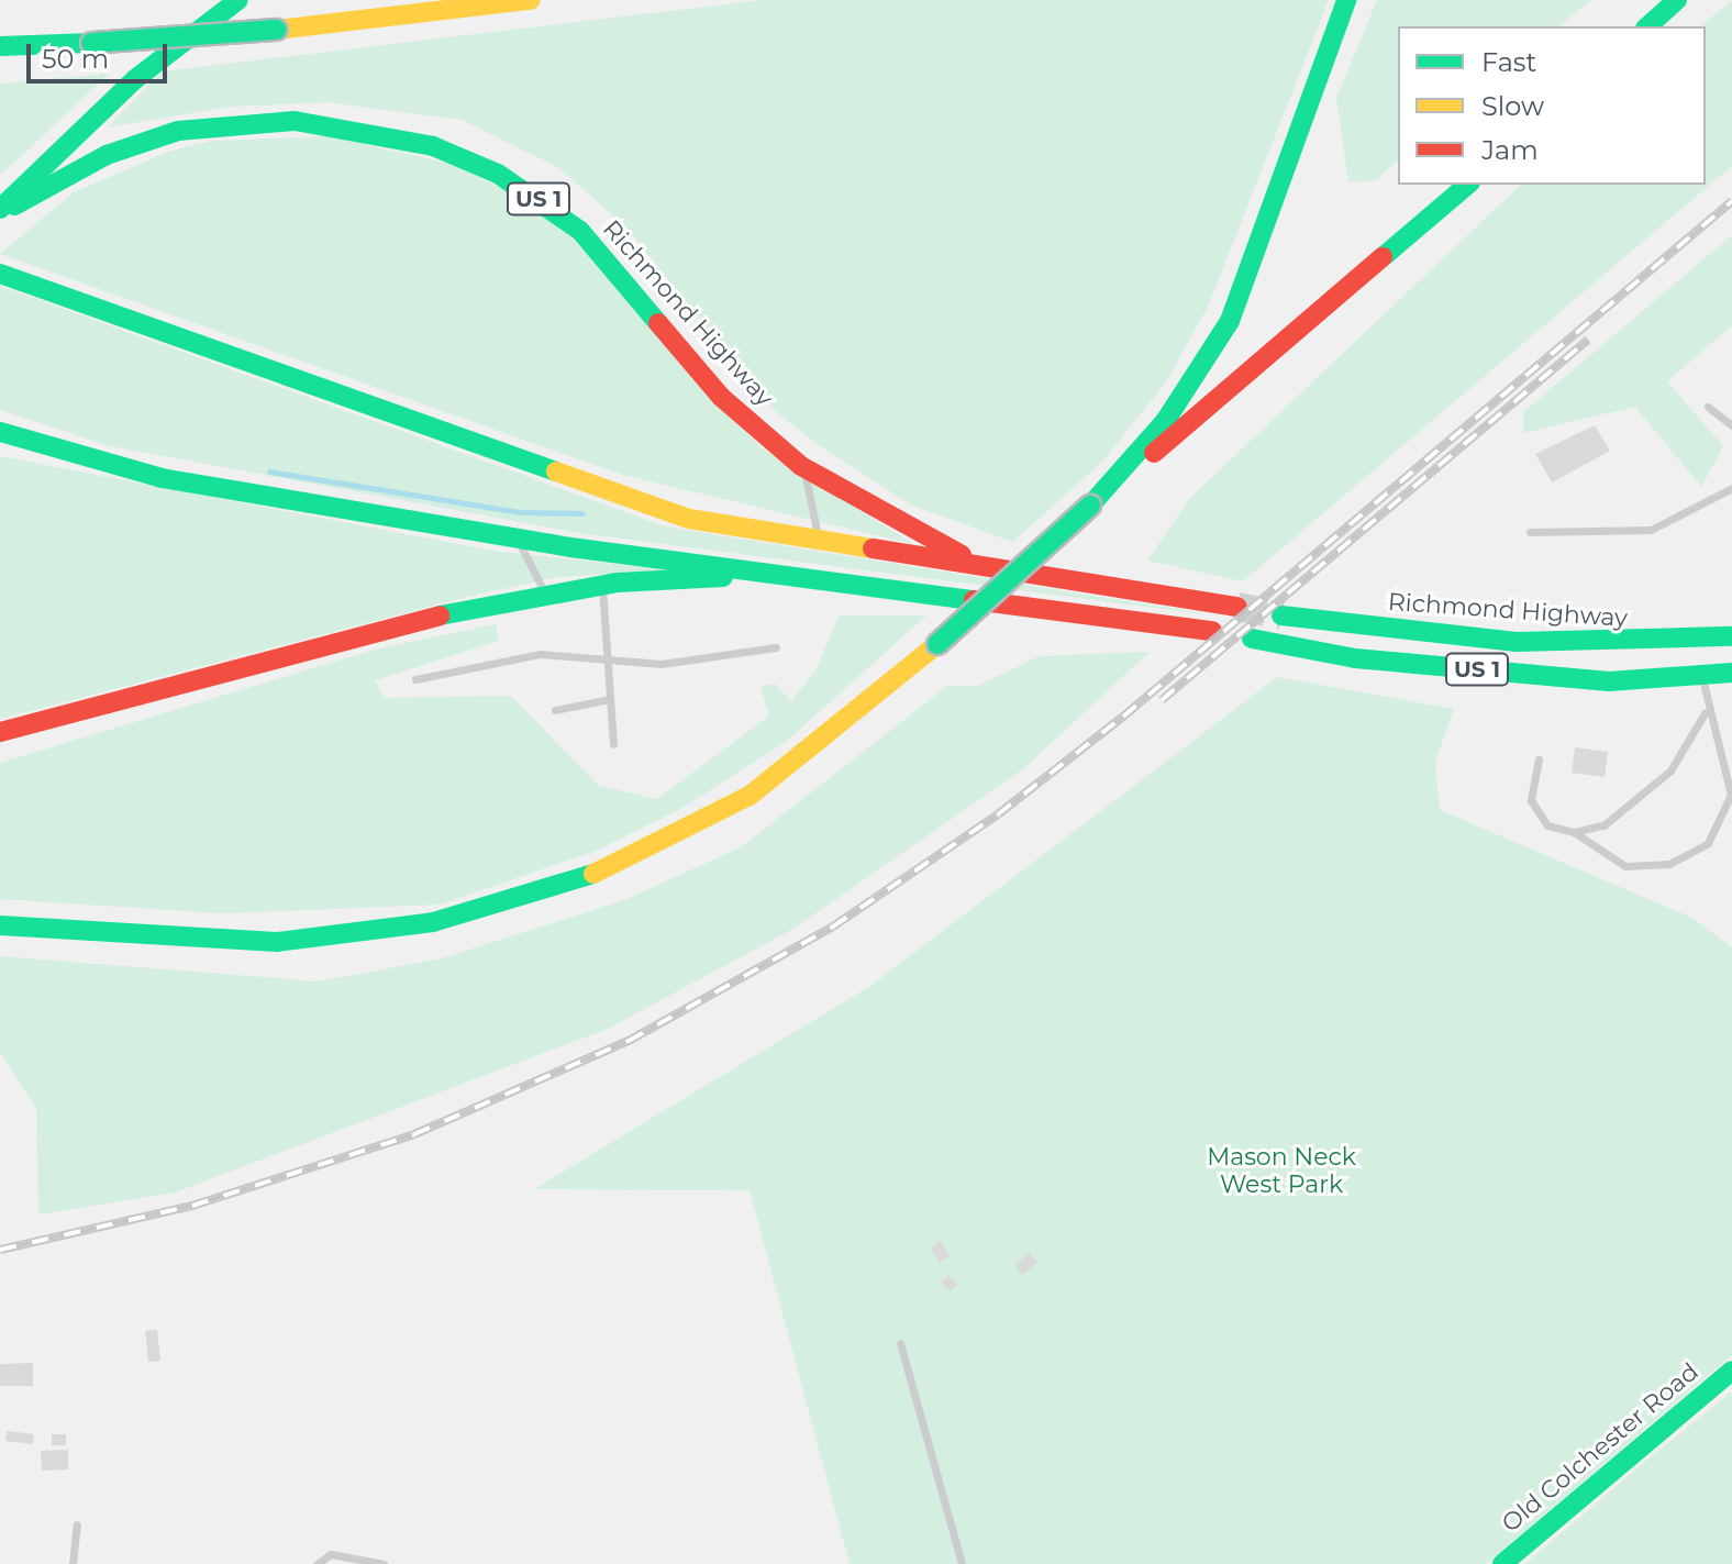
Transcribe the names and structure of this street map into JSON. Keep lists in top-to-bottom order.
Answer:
{
  "streets": {
    "main road": ["US 1", "Richmond Highway", "Old Colchester Road"]
  },
  "parks": ["Mason Neck West Park"],
  "legend": ["Fast", "Slow", "Jam"],
  "scale_bar": "50 m"
}
